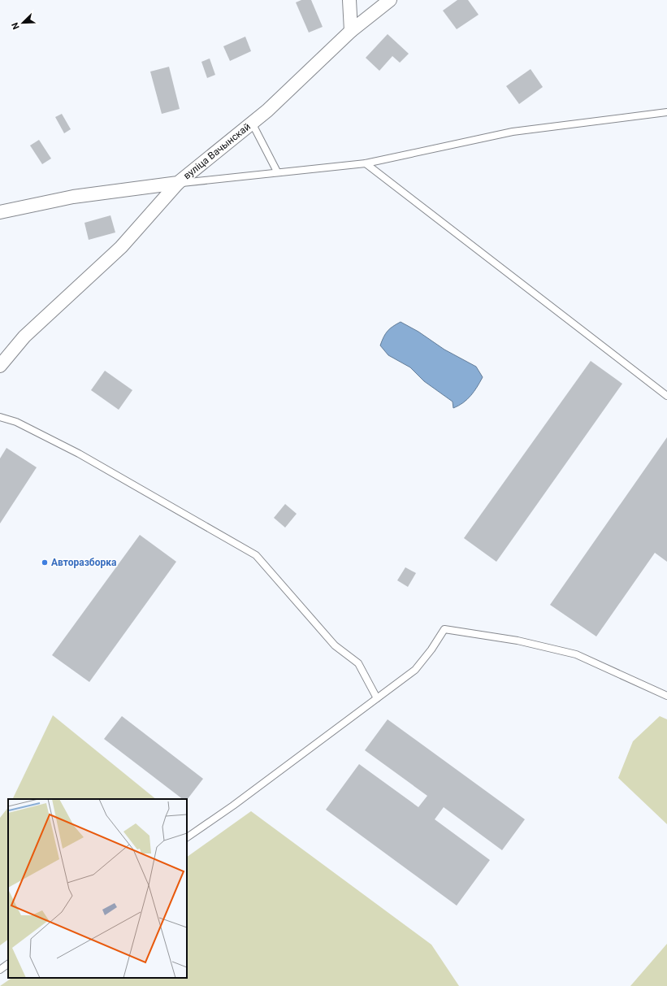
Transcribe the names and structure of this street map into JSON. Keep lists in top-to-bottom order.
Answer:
{
  "streets": {
    "street": ["вуліца Вачынскай"]
  },
  "places": ["Авторазборка"],
  "north": "bottom left"
}
